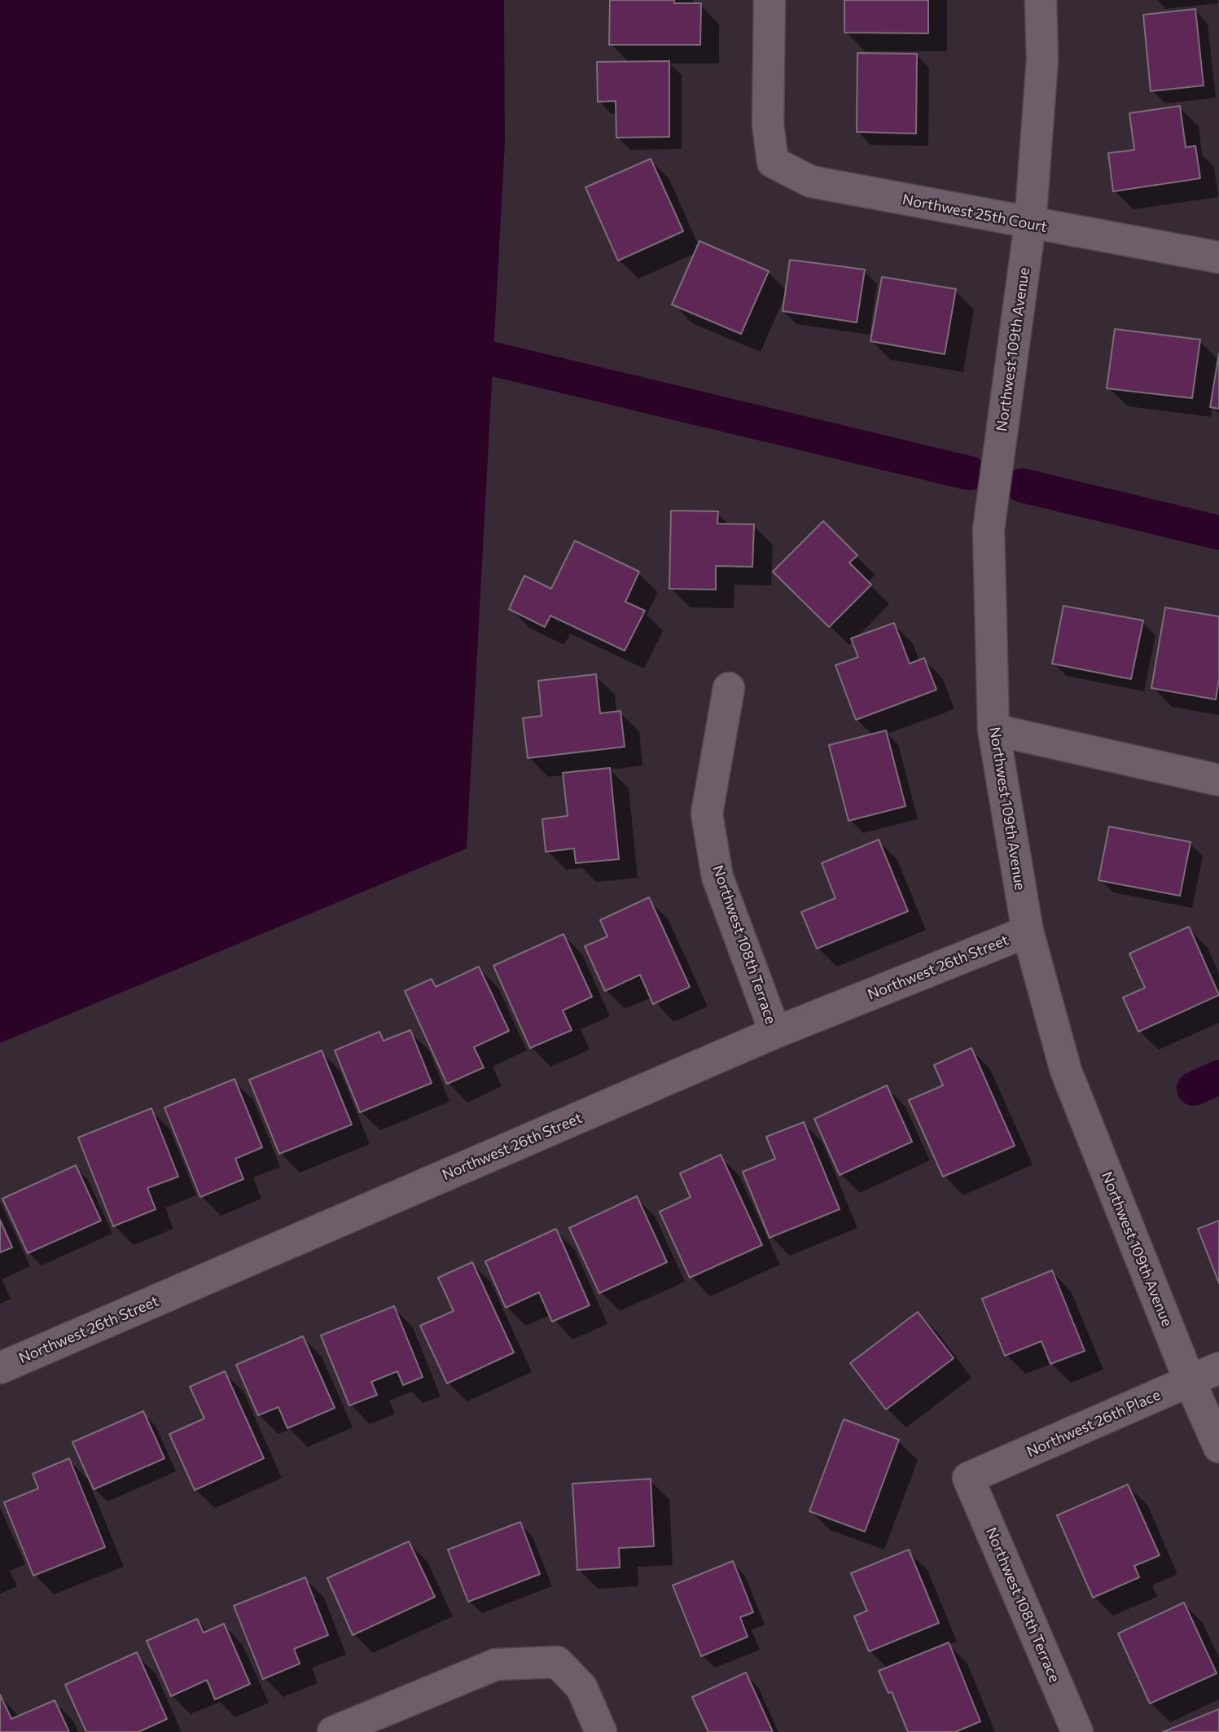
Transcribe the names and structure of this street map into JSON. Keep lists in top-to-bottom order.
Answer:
{
  "streets": {
    "street": [
      "Northwest 25th Court",
      "Northwest 109th Avenue",
      "Northwest 108th Terrace",
      "Northwest 26th Street",
      "Northwest 26th Place"
    ]
  },
  "crossings": [
    ["Northwest 25th Court", "Northwest 109th Avenue"],
    ["Northwest 109th Avenue", "Northwest 26th Street"],
    ["Northwest 109th Avenue", "Northwest 26th Place"],
    ["Northwest 108th Terrace", "Northwest 26th Street"],
    ["Northwest 108th Terrace", "Northwest 26th Place"]
  ]
}
